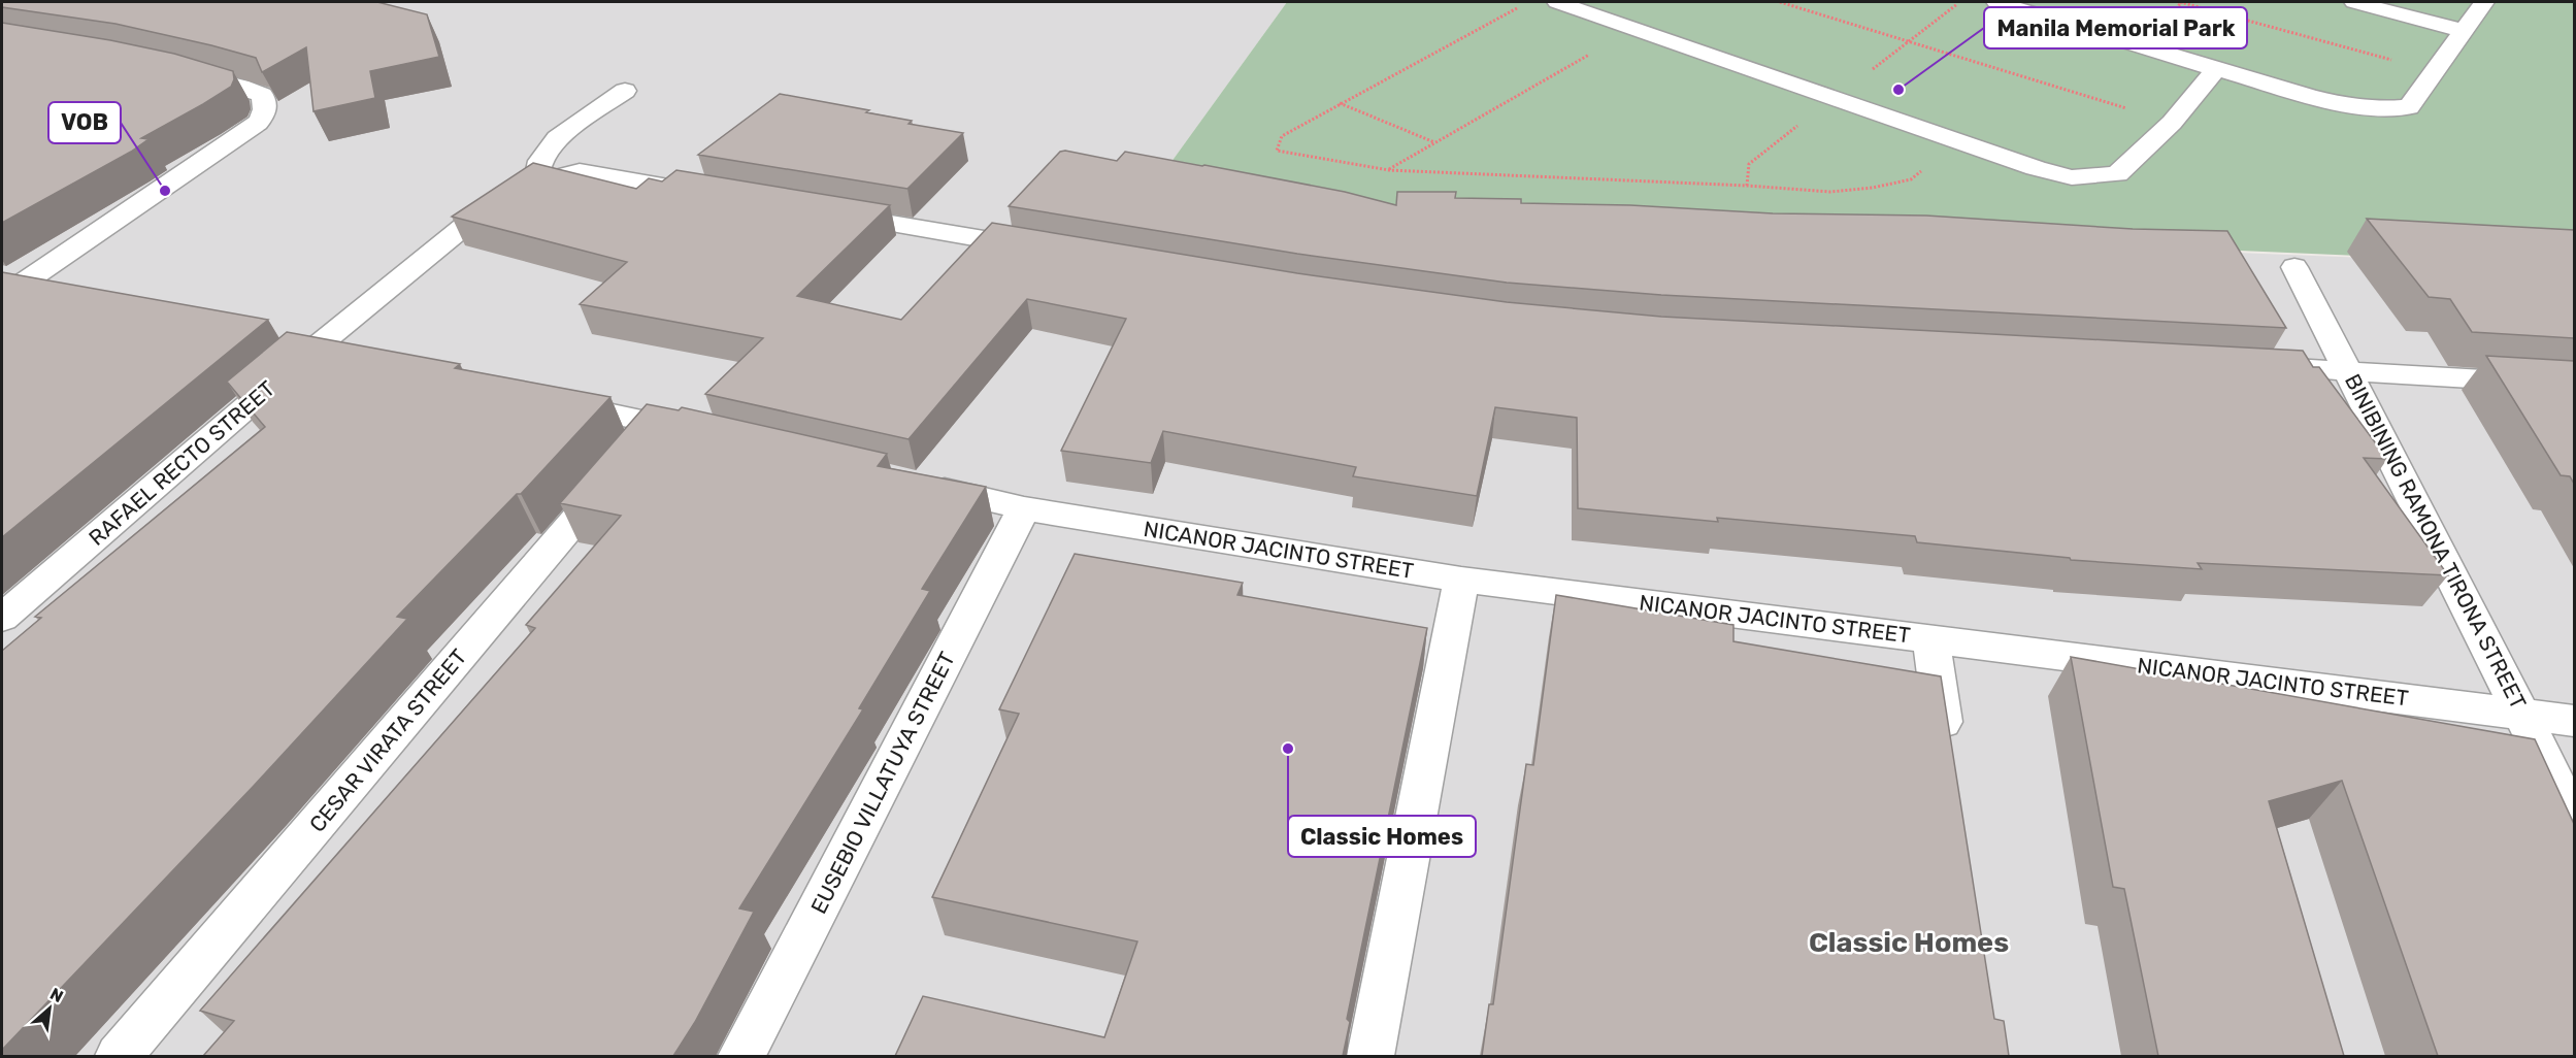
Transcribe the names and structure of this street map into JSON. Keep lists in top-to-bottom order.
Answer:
{
  "streets": {
    "street": [
      "RAFAEL RECTO STREET",
      "BINIBINING RAMONA TIRONA STREET",
      "NICANOR JACINTO STREET",
      "CESAR VIRATA STREET",
      "EUSEBIO VILLATUYA STREET"
    ]
  },
  "crossings": [
    ["BINIBINING RAMONA TIRONA STREET", "NICANOR JACINTO STREET"],
    ["NICANOR JACINTO STREET", "EUSEBIO VILLATUYA STREET"]
  ],
  "districts": ["Classic Homes"],
  "places": ["Manila Memorial Park", "VOB", "Classic Homes"],
  "north": "top right"
}
